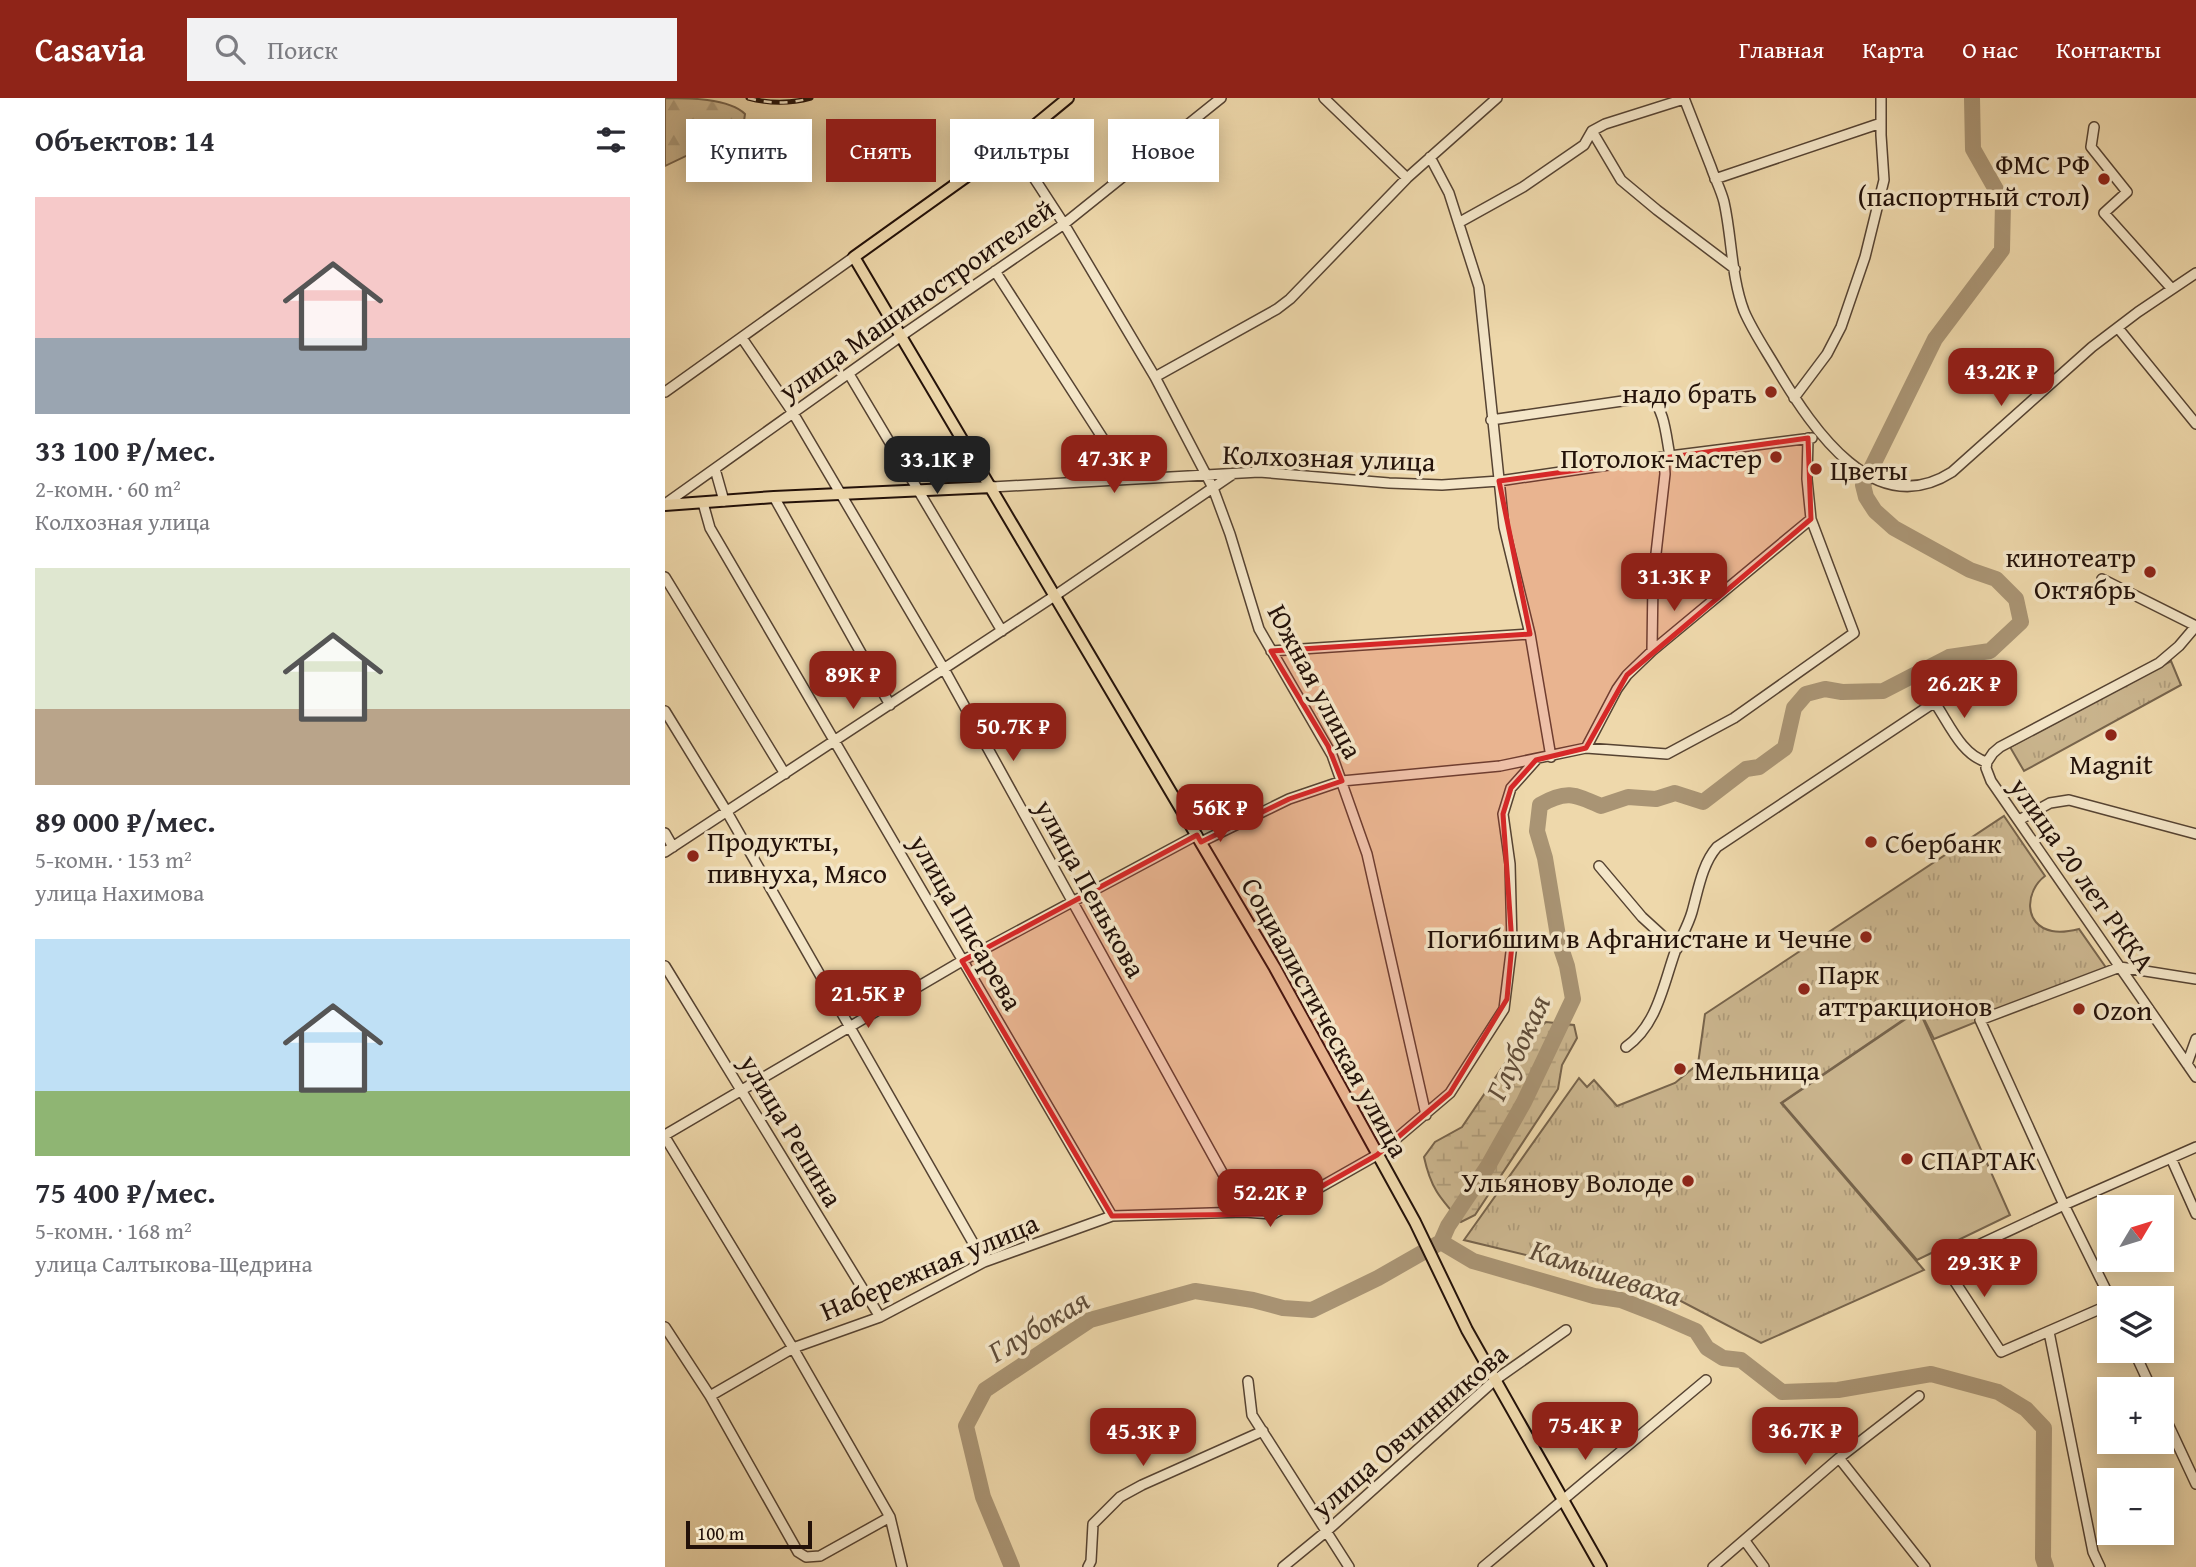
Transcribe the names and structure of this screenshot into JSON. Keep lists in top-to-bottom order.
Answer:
{
  "streets": {
    "main road": ["Колхозная улица", "Социалистическая улица"],
    "street": [
      "улица Машиностроителей",
      "Южная улица",
      "улица 20 лет РККА",
      "улица Пенькова",
      "улица Писарева",
      "улица Репина",
      "Набережная улица",
      "улица Овчинникова"
    ]
  },
  "crossings": [
    ["улица Машиностроителей", "Колхозная улица"],
    ["улица Машиностроителей", "Южная улица"],
    ["улица Машиностроителей", "улица Пенькова"],
    ["улица Машиностроителей", "Социалистическая улица"],
    ["Колхозная улица", "Южная улица"],
    ["Колхозная улица", "улица Пенькова"],
    ["Колхозная улица", "улица Писарева"],
    ["Колхозная улица", "Социалистическая улица"],
    ["Южная улица", "Набережная улица"],
    ["улица Пенькова", "Набережная улица"],
    ["улица Писарева", "Набережная улица"],
    ["Социалистическая улица", "Набережная улица"],
    ["Социалистическая улица", "улица Овчинникова"],
    ["улица Репина", "Набережная улица"]
  ],
  "water": ["Глубокая", "Камышеваха"],
  "places": [
    "ФМС РФ (паспортный стол)",
    "надо брать",
    "Потолок-мастер",
    "Цветы",
    "кинотеатр Октябрь",
    "Magnit",
    "Сбербанк",
    "Продукты, пивнуха, Мясо",
    "Погибшим в Афганистане и Чечне",
    "Парк аттракционов",
    "Ozon",
    "Мельница",
    "СПАРТАК",
    "Ульянову Володе"
  ],
  "scale_bar": "100 m",
  "north": "top right",
  "page": {
    "header": "Casavia",
    "search": "Поиск",
    "nav": [
      "Главная",
      "Карта",
      "О нас",
      "Контакты"
    ],
    "heading": "Объектов: 14",
    "chip": [
      "Купить",
      "Снять",
      "Фильтры",
      "Новое"
    ],
    "list": [
      {
        "name": "33 100 ₽/мес.",
        "note": "2-комн. · 60 m² · Колхозная улица"
      },
      {
        "name": "89 000 ₽/мес.",
        "note": "5-комн. · 153 m² · улица Нахимова"
      },
      {
        "name": "75 400 ₽/мес.",
        "note": "5-комн. · 168 m² · улица Салтыкова-Щедрина"
      }
    ],
    "price": [
      "43.2K ₽",
      "47.3K ₽",
      "33.1K ₽",
      "31.3K ₽",
      "89K ₽",
      "26.2K ₽",
      "50.7K ₽",
      "56K ₽",
      "21.5K ₽",
      "52.2K ₽",
      "29.3K ₽",
      "75.4K ₽",
      "36.7K ₽",
      "45.3K ₽"
    ],
    "map_buttons": ["+", "−"],
    "scale": "100 m"
  }
}
